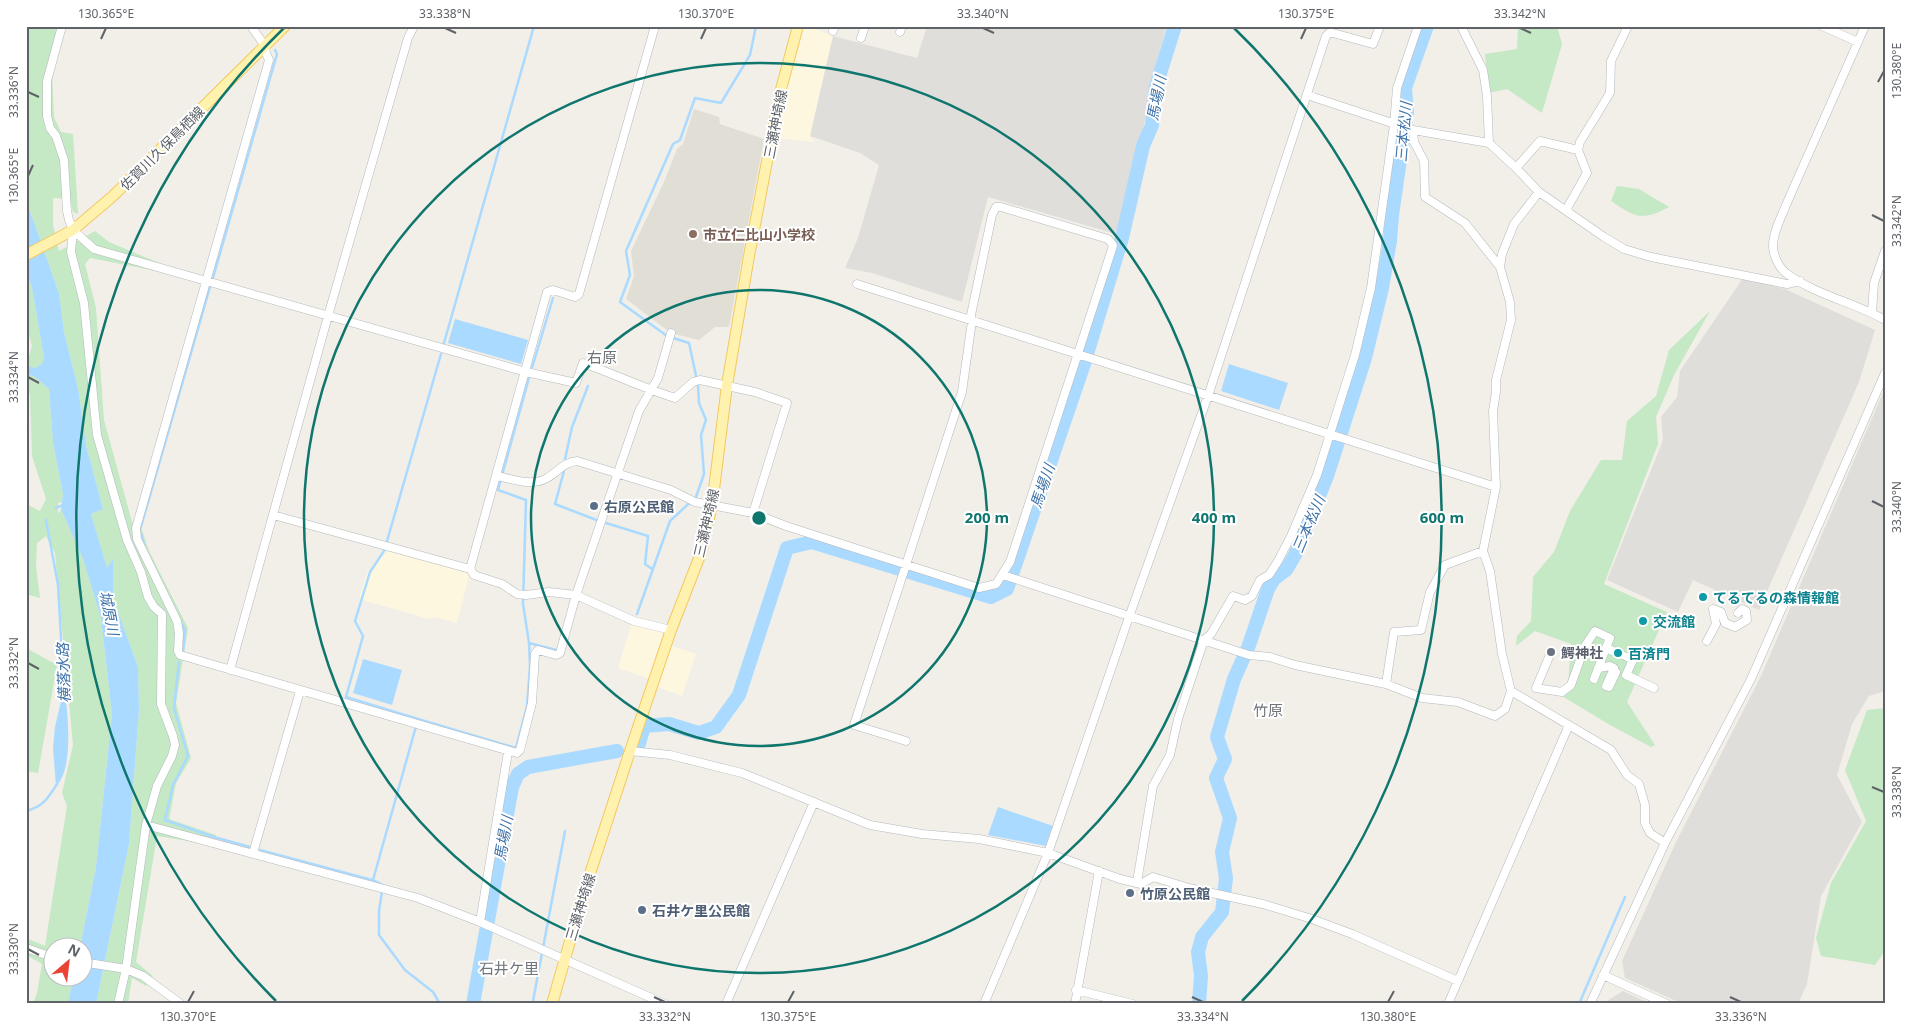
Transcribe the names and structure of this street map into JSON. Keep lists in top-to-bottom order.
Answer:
{
  "streets": {
    "main road": ["三瀬神埼線", "佐賀川久保鳥栖線"]
  },
  "districts": ["右原", "竹原", "石井ケ里"],
  "water": [
    "馬場川",
    "三本松川",
    "城原川",
    "横落水路"
  ],
  "places": [
    "市立仁比山小学校",
    "右原公民館",
    "てるてるの森情報館",
    "交流館",
    "鰐神社",
    "百済門",
    "竹原公民館",
    "石井ケ里公民館"
  ],
  "north": "top right",
  "coordinates": [
    "130.365°E",
    "33.338°N",
    "130.370°E",
    "33.340°N",
    "130.375°E",
    "33.342°N",
    "130.380°E",
    "33.336°N",
    "33.334°N",
    "33.332°N",
    "33.330°N"
  ],
  "rings": ["200 m", "400 m", "600 m"]
}
